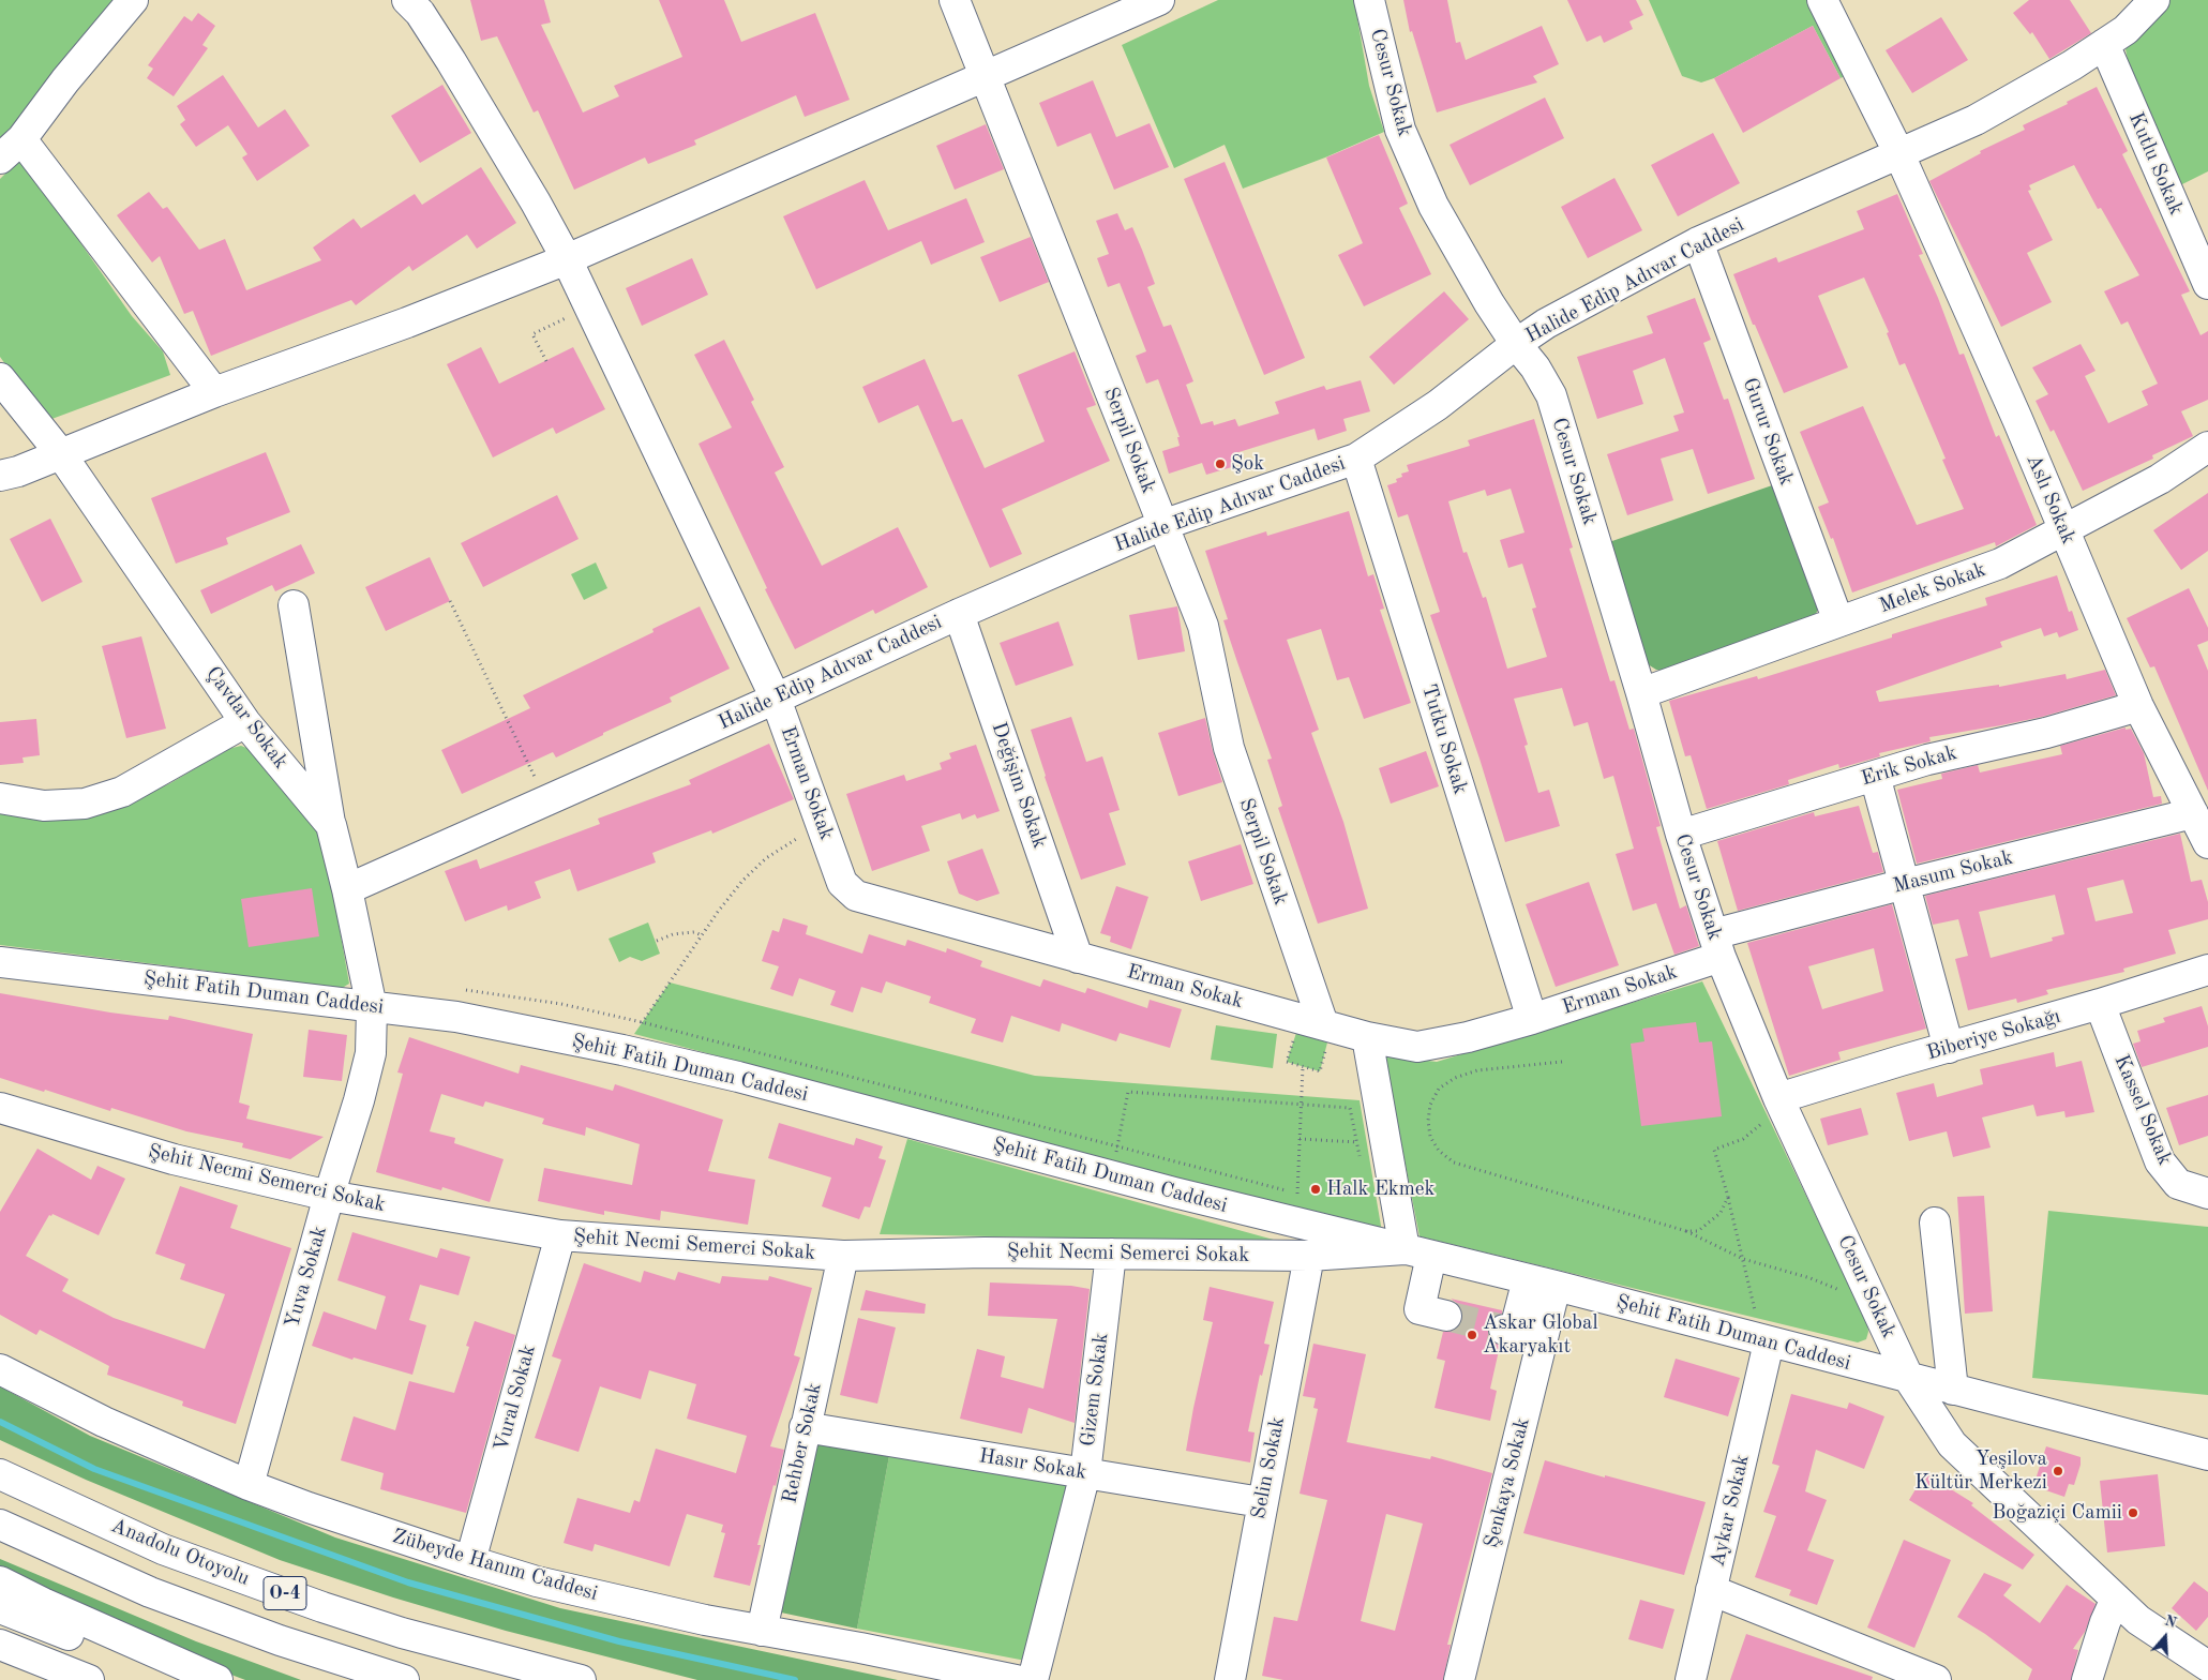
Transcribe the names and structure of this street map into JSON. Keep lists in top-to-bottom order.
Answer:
{
  "streets": {
    "main road": [
      "Cesur Sokak",
      "Kutlu Sokak",
      "Halide Edip Adıvar Caddesi",
      "Gurur Sokak",
      "Serpil Sokak",
      "Aslı Sokak",
      "Melek Sokak",
      "Çavdar Sokak",
      "Tutku Sokak",
      "Erik Sokak",
      "Erman Sokak",
      "Değişim Sokak",
      "Masum Sokak",
      "Şehit Fatih Duman Caddesi",
      "Biberiye Sokağı",
      "Kassel Sokak",
      "Şehit Necmi Semerci Sokak",
      "Yuva Sokak",
      "Gizem Sokak",
      "Vural Sokak",
      "Rehber Sokak",
      "Hasır Sokak",
      "Selin Sokak",
      "Şenkaya Sokak",
      "Aykar Sokak",
      "Anadolu Otoyolu",
      "Zübeyde Hanım Caddesi",
      "O-4"
    ]
  },
  "crossings": [
    ["Cesur Sokak", "Halide Edip Adıvar Caddesi"],
    ["Cesur Sokak", "Melek Sokak"],
    ["Cesur Sokak", "Erik Sokak"],
    ["Cesur Sokak", "Erman Sokak"],
    ["Cesur Sokak", "Masum Sokak"],
    ["Cesur Sokak", "Şehit Fatih Duman Caddesi"],
    ["Cesur Sokak", "Biberiye Sokağı"],
    ["Kutlu Sokak", "Halide Edip Adıvar Caddesi"],
    ["Halide Edip Adıvar Caddesi", "Gurur Sokak"],
    ["Halide Edip Adıvar Caddesi", "Serpil Sokak"],
    ["Halide Edip Adıvar Caddesi", "Aslı Sokak"],
    ["Halide Edip Adıvar Caddesi", "Çavdar Sokak"],
    ["Halide Edip Adıvar Caddesi", "Tutku Sokak"],
    ["Halide Edip Adıvar Caddesi", "Erman Sokak"],
    ["Halide Edip Adıvar Caddesi", "Değişim Sokak"],
    ["Gurur Sokak", "Melek Sokak"],
    ["Serpil Sokak", "Erman Sokak"],
    ["Aslı Sokak", "Melek Sokak"],
    ["Aslı Sokak", "Erik Sokak"],
    ["Aslı Sokak", "Masum Sokak"],
    ["Çavdar Sokak", "Şehit Fatih Duman Caddesi"],
    ["Çavdar Sokak", "Yuva Sokak"],
    ["Tutku Sokak", "Erman Sokak"],
    ["Erman Sokak", "Değişim Sokak"],
    ["Erman Sokak", "Masum Sokak"],
    ["Şehit Fatih Duman Caddesi", "Şehit Necmi Semerci Sokak"],
    ["Şehit Fatih Duman Caddesi", "Yuva Sokak"],
    ["Şehit Fatih Duman Caddesi", "Şenkaya Sokak"],
    ["Şehit Fatih Duman Caddesi", "Aykar Sokak"],
    ["Biberiye Sokağı", "Kassel Sokak"],
    ["Şehit Necmi Semerci Sokak", "Yuva Sokak"],
    ["Şehit Necmi Semerci Sokak", "Gizem Sokak"],
    ["Şehit Necmi Semerci Sokak", "Vural Sokak"],
    ["Şehit Necmi Semerci Sokak", "Rehber Sokak"],
    ["Şehit Necmi Semerci Sokak", "Selin Sokak"],
    ["Yuva Sokak", "Zübeyde Hanım Caddesi"],
    ["Gizem Sokak", "Hasır Sokak"],
    ["Vural Sokak", "Zübeyde Hanım Caddesi"],
    ["Rehber Sokak", "Hasır Sokak"],
    ["Rehber Sokak", "Zübeyde Hanım Caddesi"],
    ["Hasır Sokak", "Selin Sokak"]
  ],
  "places": [
    "Şok",
    "Halk Ekmek",
    "Askar Global Akaryakıt",
    "Yeşilova Kültür Merkezi",
    "Boğaziçi Camii"
  ],
  "north": "top"
}
